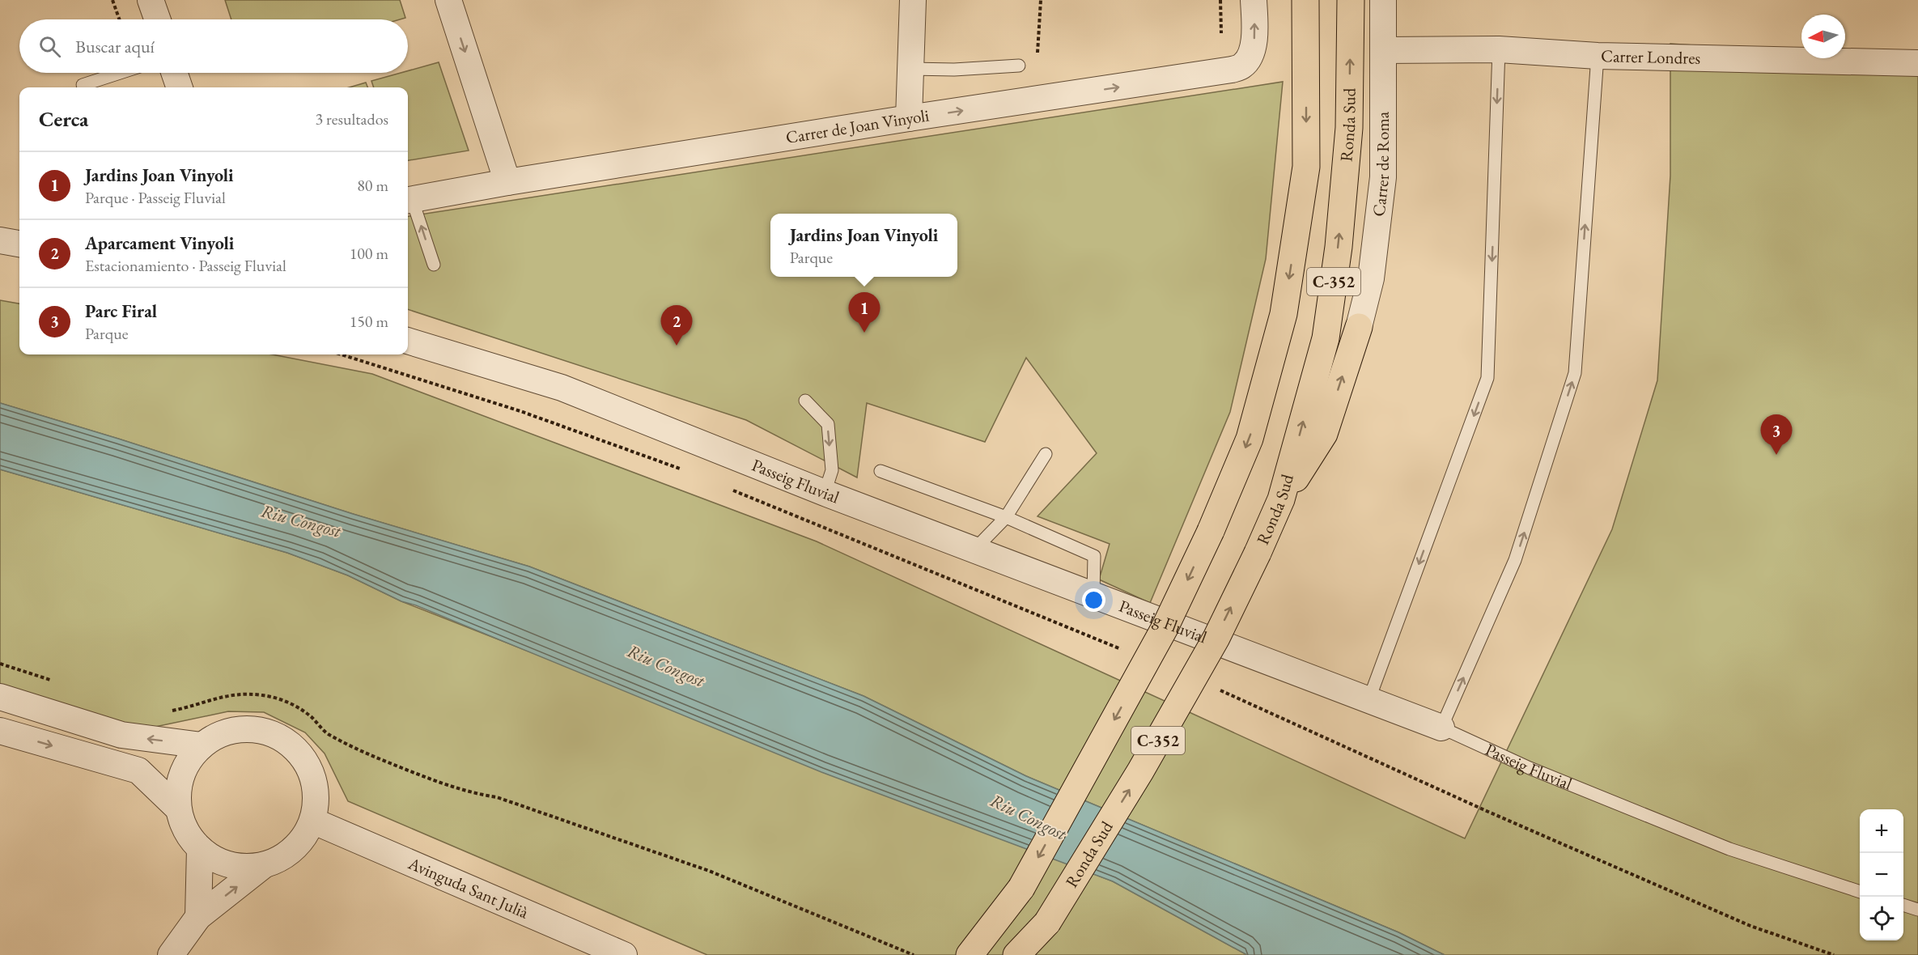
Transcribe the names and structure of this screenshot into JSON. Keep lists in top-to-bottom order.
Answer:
{
  "streets": {
    "highway": ["Ronda Sud", "C-352"],
    "street": [
      "Carrer Londres",
      "Carrer de Joan Vinyoli",
      "Carrer de Roma",
      "Passeig Fluvial",
      "Avinguda Sant Julià"
    ]
  },
  "crossings": [
    ["Carrer Londres", "Carrer de Roma"]
  ],
  "one_way": ["Carrer de Joan Vinyoli"],
  "water": ["Riu Congost"],
  "north": "left",
  "page": {
    "search": "Buscar aquí",
    "heading": ["Cerca", "3 resultados"],
    "list": [
      {
        "mark": "1",
        "name": "Jardins Joan Vinyoli",
        "note": "Parque · Passeig Fluvial",
        "value": "80 m"
      },
      {
        "mark": "2",
        "name": "Aparcament Vinyoli",
        "note": "Estacionamiento · Passeig Fluvial",
        "value": "100 m"
      },
      {
        "mark": "3",
        "name": "Parc Firal",
        "note": "Parque",
        "value": "150 m"
      }
    ],
    "popup": ["Jardins Joan Vinyoli", "Parque"],
    "pins": ["1", "2", "3"],
    "map_buttons": ["+", "−"]
  }
}
